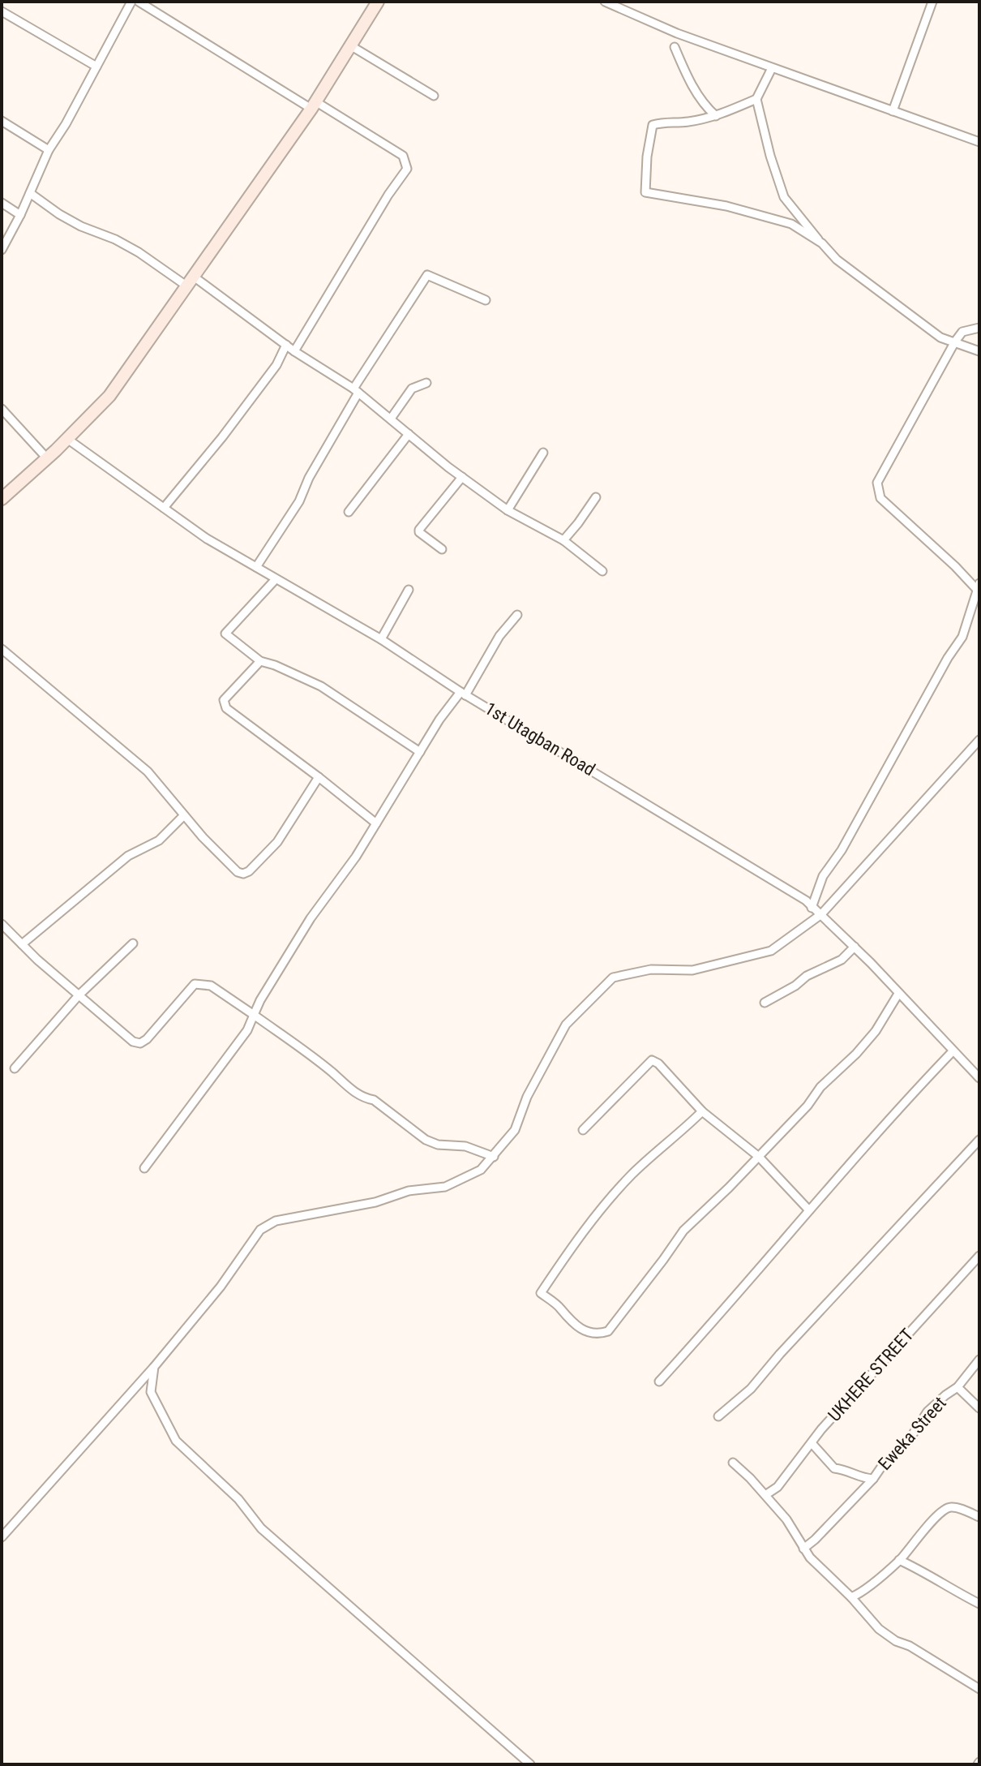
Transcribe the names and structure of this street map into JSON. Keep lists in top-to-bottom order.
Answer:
{
  "streets": {
    "street": ["1st Utagban Road", "UKHERE STREET", "Eweka Street"]
  }
}
